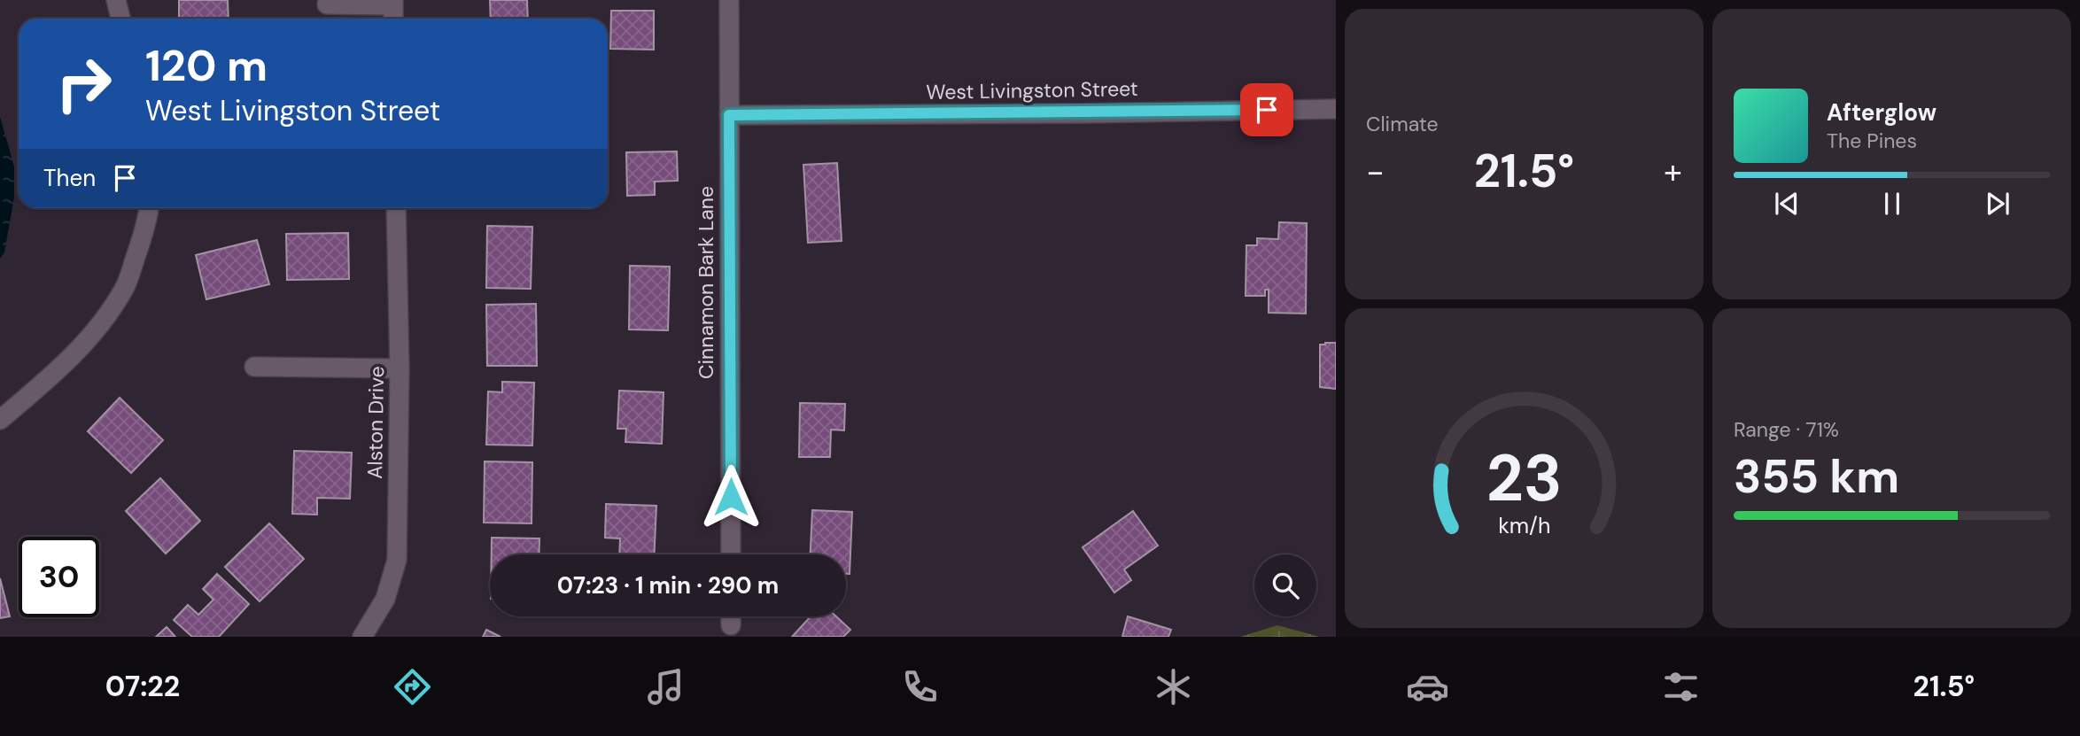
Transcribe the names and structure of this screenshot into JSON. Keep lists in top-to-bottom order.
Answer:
{
  "streets": {
    "street": ["West Livingston Street", "Cinnamon Bark Lane", "Alston Drive"]
  },
  "crossings": [
    ["West Livingston Street", "Cinnamon Bark Lane"]
  ],
  "page": {
    "tile": [
      "Climate",
      ["Range · 71%", "355 km"]
    ],
    "turn": ["120 m", "West Livingston Street"],
    "song": ["Afterglow", "The Pines"],
    "heat": ["−", "21.5°", "+"],
    "then": "Then",
    "limit": "30",
    "trip": "07:23 · 1 min · 290 m",
    "tabs": ["07:22", "21.5°"],
    "gauge": ["23", "km/h"]
  }
}
